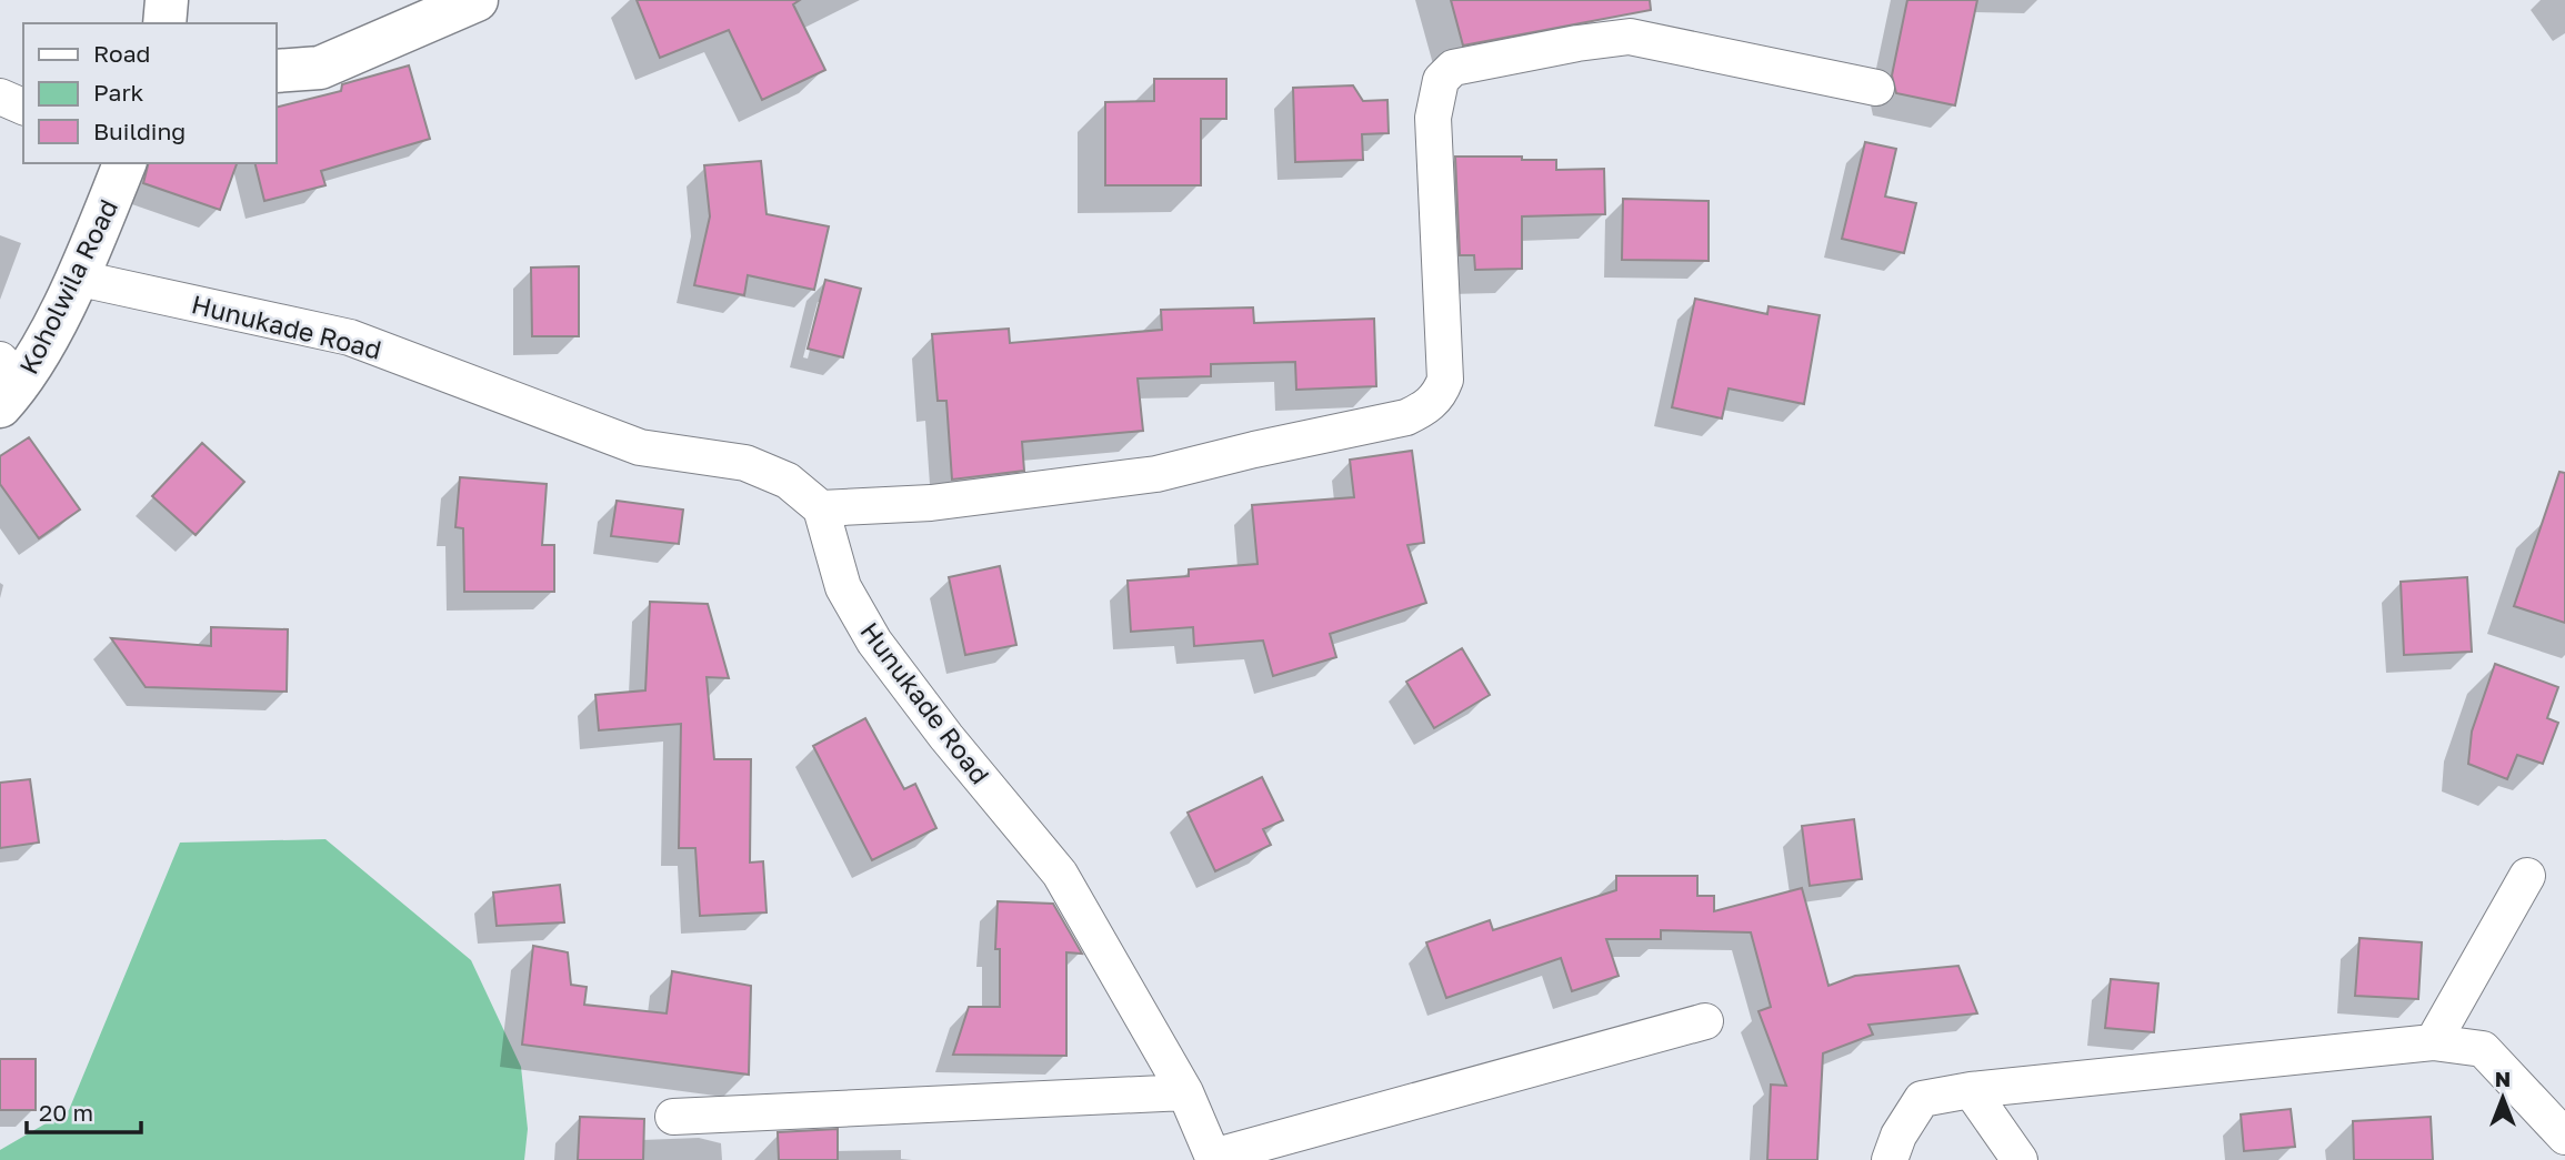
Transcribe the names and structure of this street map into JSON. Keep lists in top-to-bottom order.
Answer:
{
  "streets": {
    "street": ["Koholwila Road", "Hunukade Road"]
  },
  "crossings": [
    ["Koholwila Road", "Hunukade Road"]
  ],
  "legend": ["Road", "Park", "Building"],
  "scale_bar": "20 m",
  "north": "top"
}
